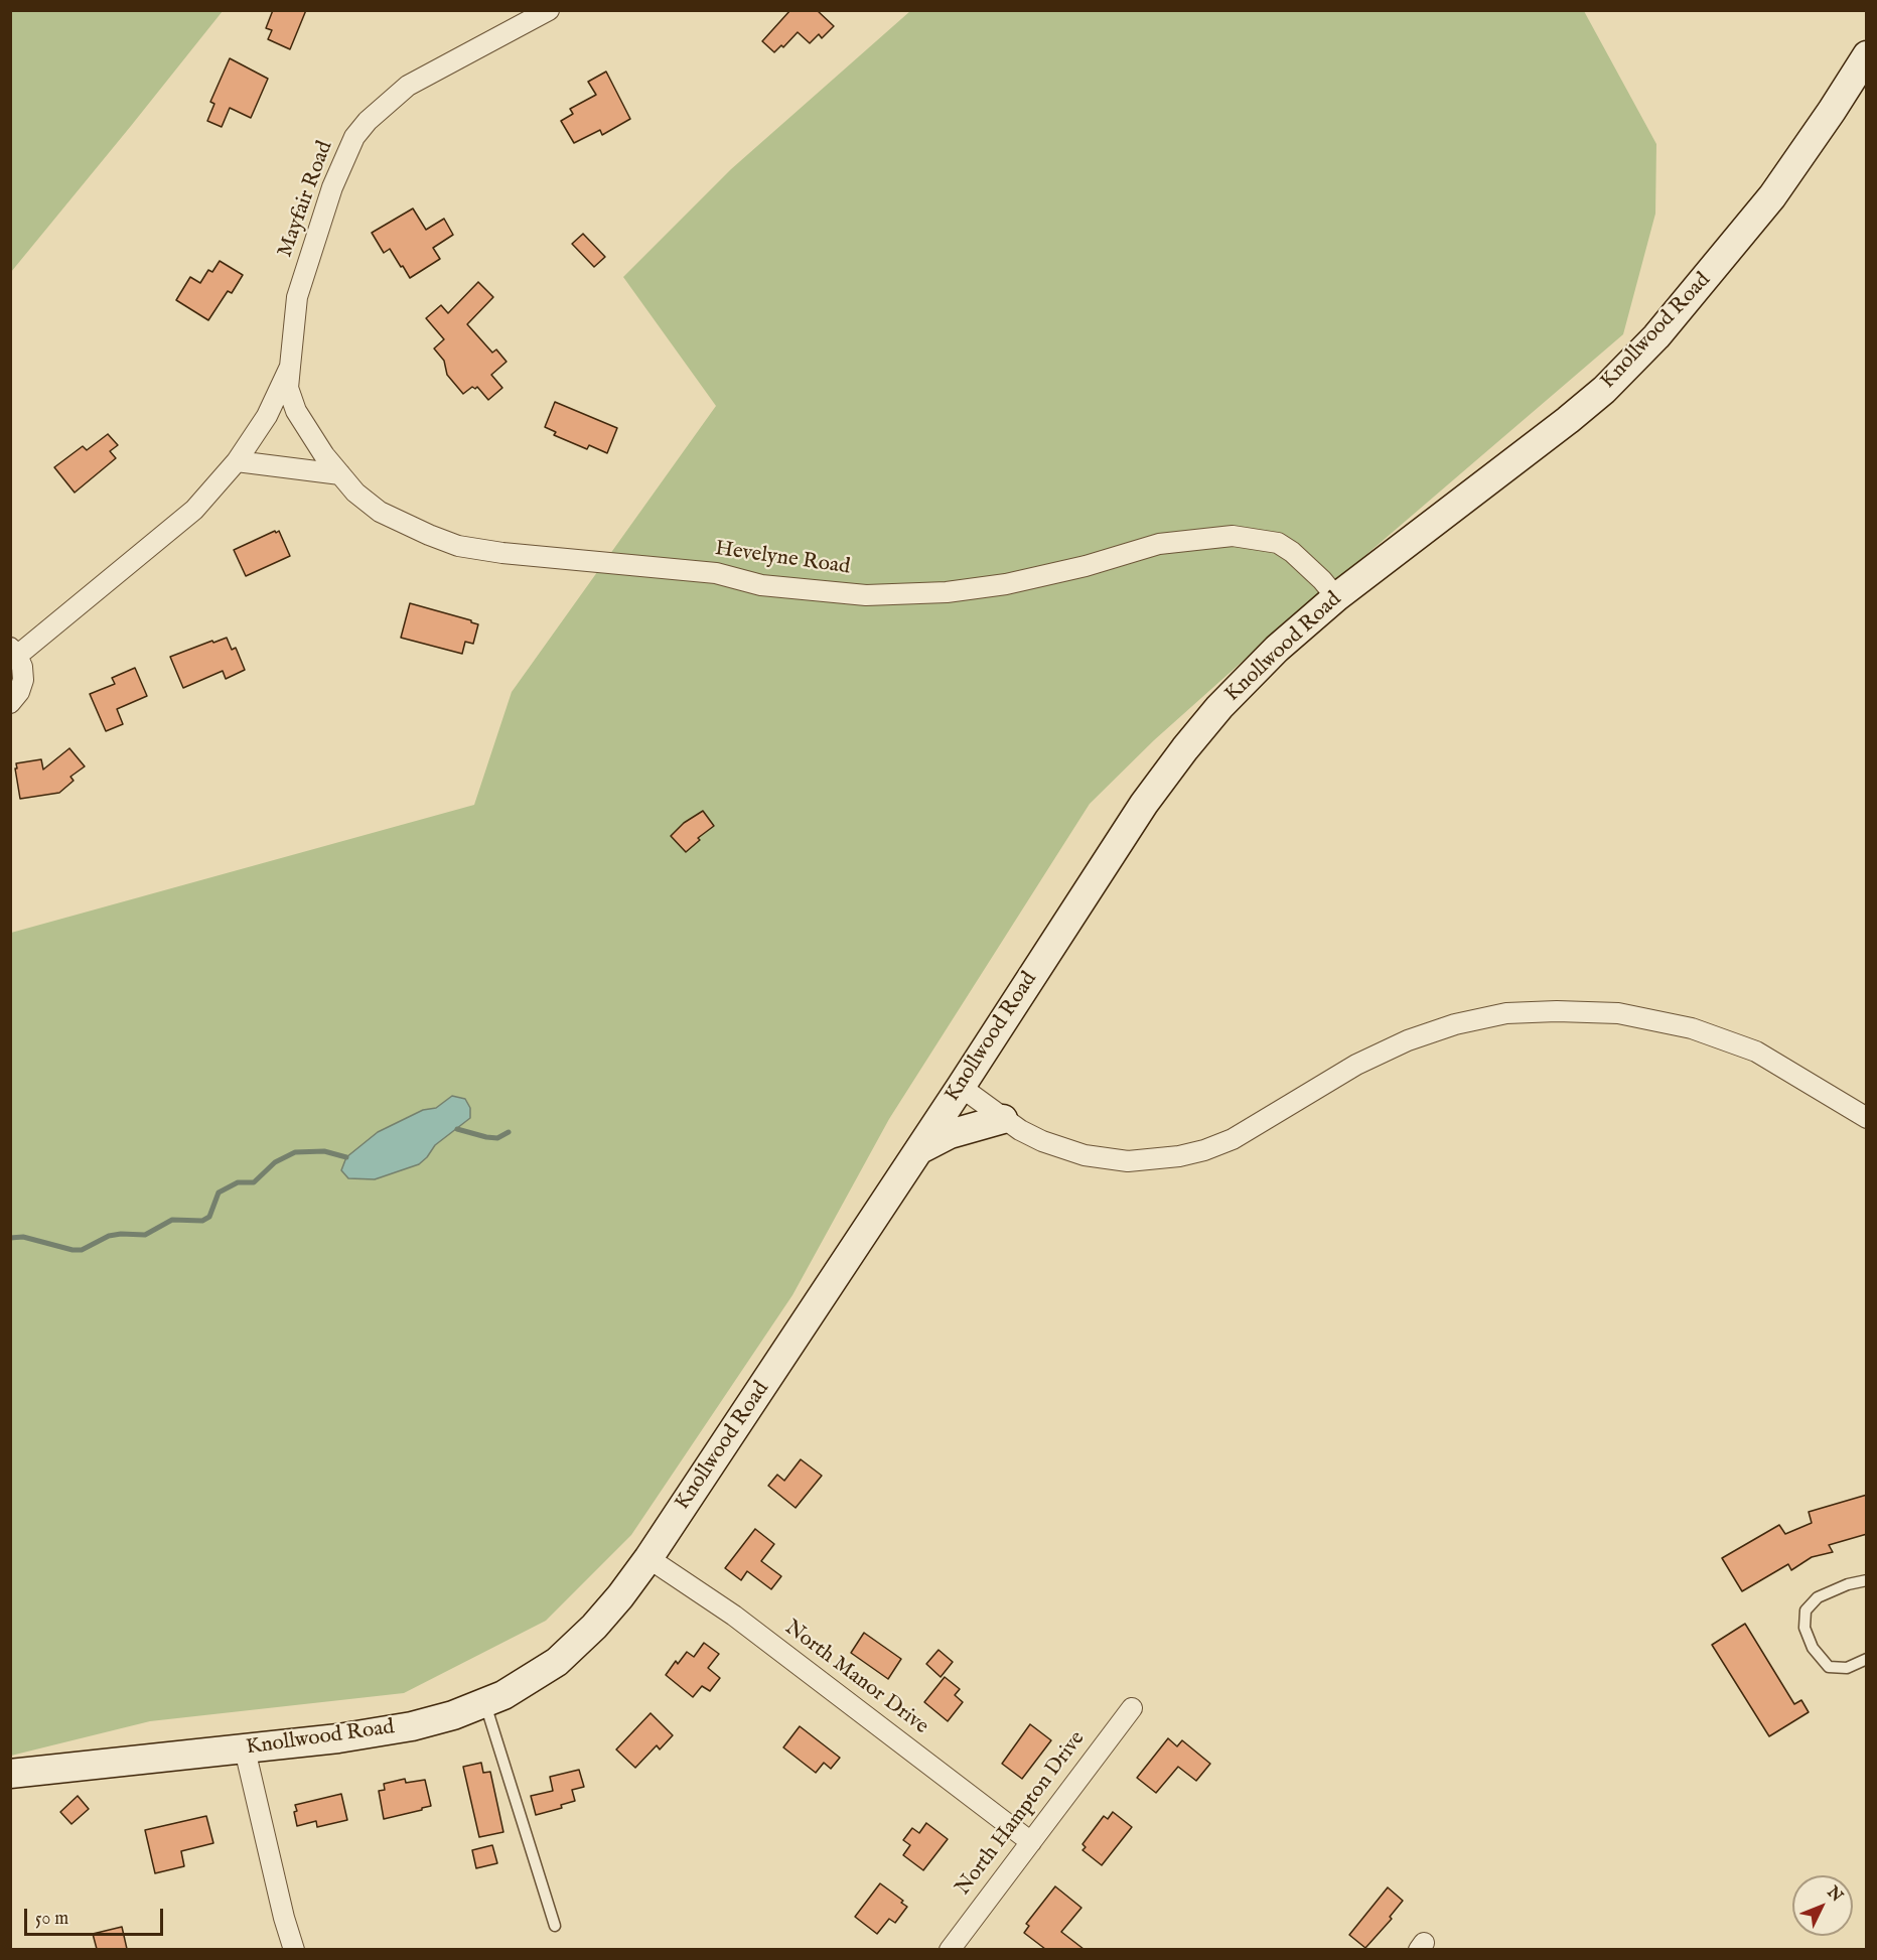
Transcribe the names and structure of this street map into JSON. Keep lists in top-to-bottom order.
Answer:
{
  "streets": {
    "main road": ["Knollwood Road"],
    "street": [
      "Mayfair Road",
      "Hevelyne Road",
      "North Manor Drive",
      "North Hampton Drive"
    ]
  },
  "crossings": [
    ["Mayfair Road", "Hevelyne Road"],
    ["Knollwood Road", "Hevelyne Road"],
    ["Knollwood Road", "North Manor Drive"],
    ["North Manor Drive", "North Hampton Drive"]
  ],
  "scale_bar": "50 m",
  "north": "top right"
}
